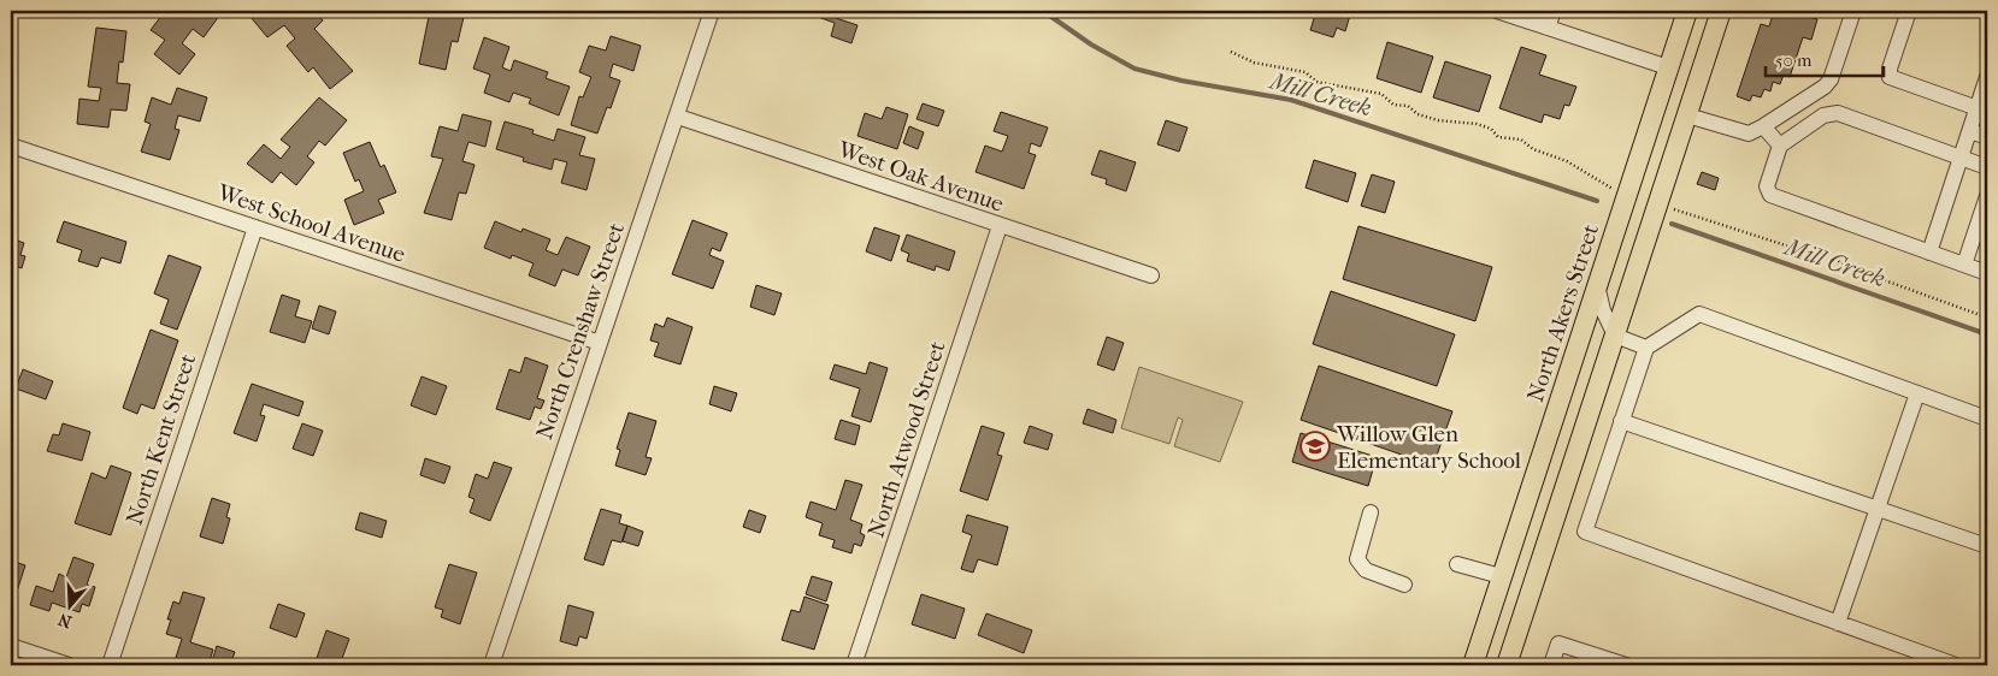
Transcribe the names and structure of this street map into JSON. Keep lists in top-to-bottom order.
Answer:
{
  "streets": {
    "main road": ["North Akers Street"],
    "street": [
      "West Oak Avenue",
      "West School Avenue",
      "North Crenshaw Street",
      "North Kent Street",
      "North Atwood Street"
    ]
  },
  "crossings": [
    ["West Oak Avenue", "North Crenshaw Street"],
    ["West Oak Avenue", "North Atwood Street"],
    ["West School Avenue", "North Crenshaw Street"],
    ["West School Avenue", "North Kent Street"]
  ],
  "water": ["Mill Creek"],
  "places": {
    "school or university": ["Willow Glen Elementary School"]
  },
  "scale_bar": "50 m",
  "north": "bottom"
}
